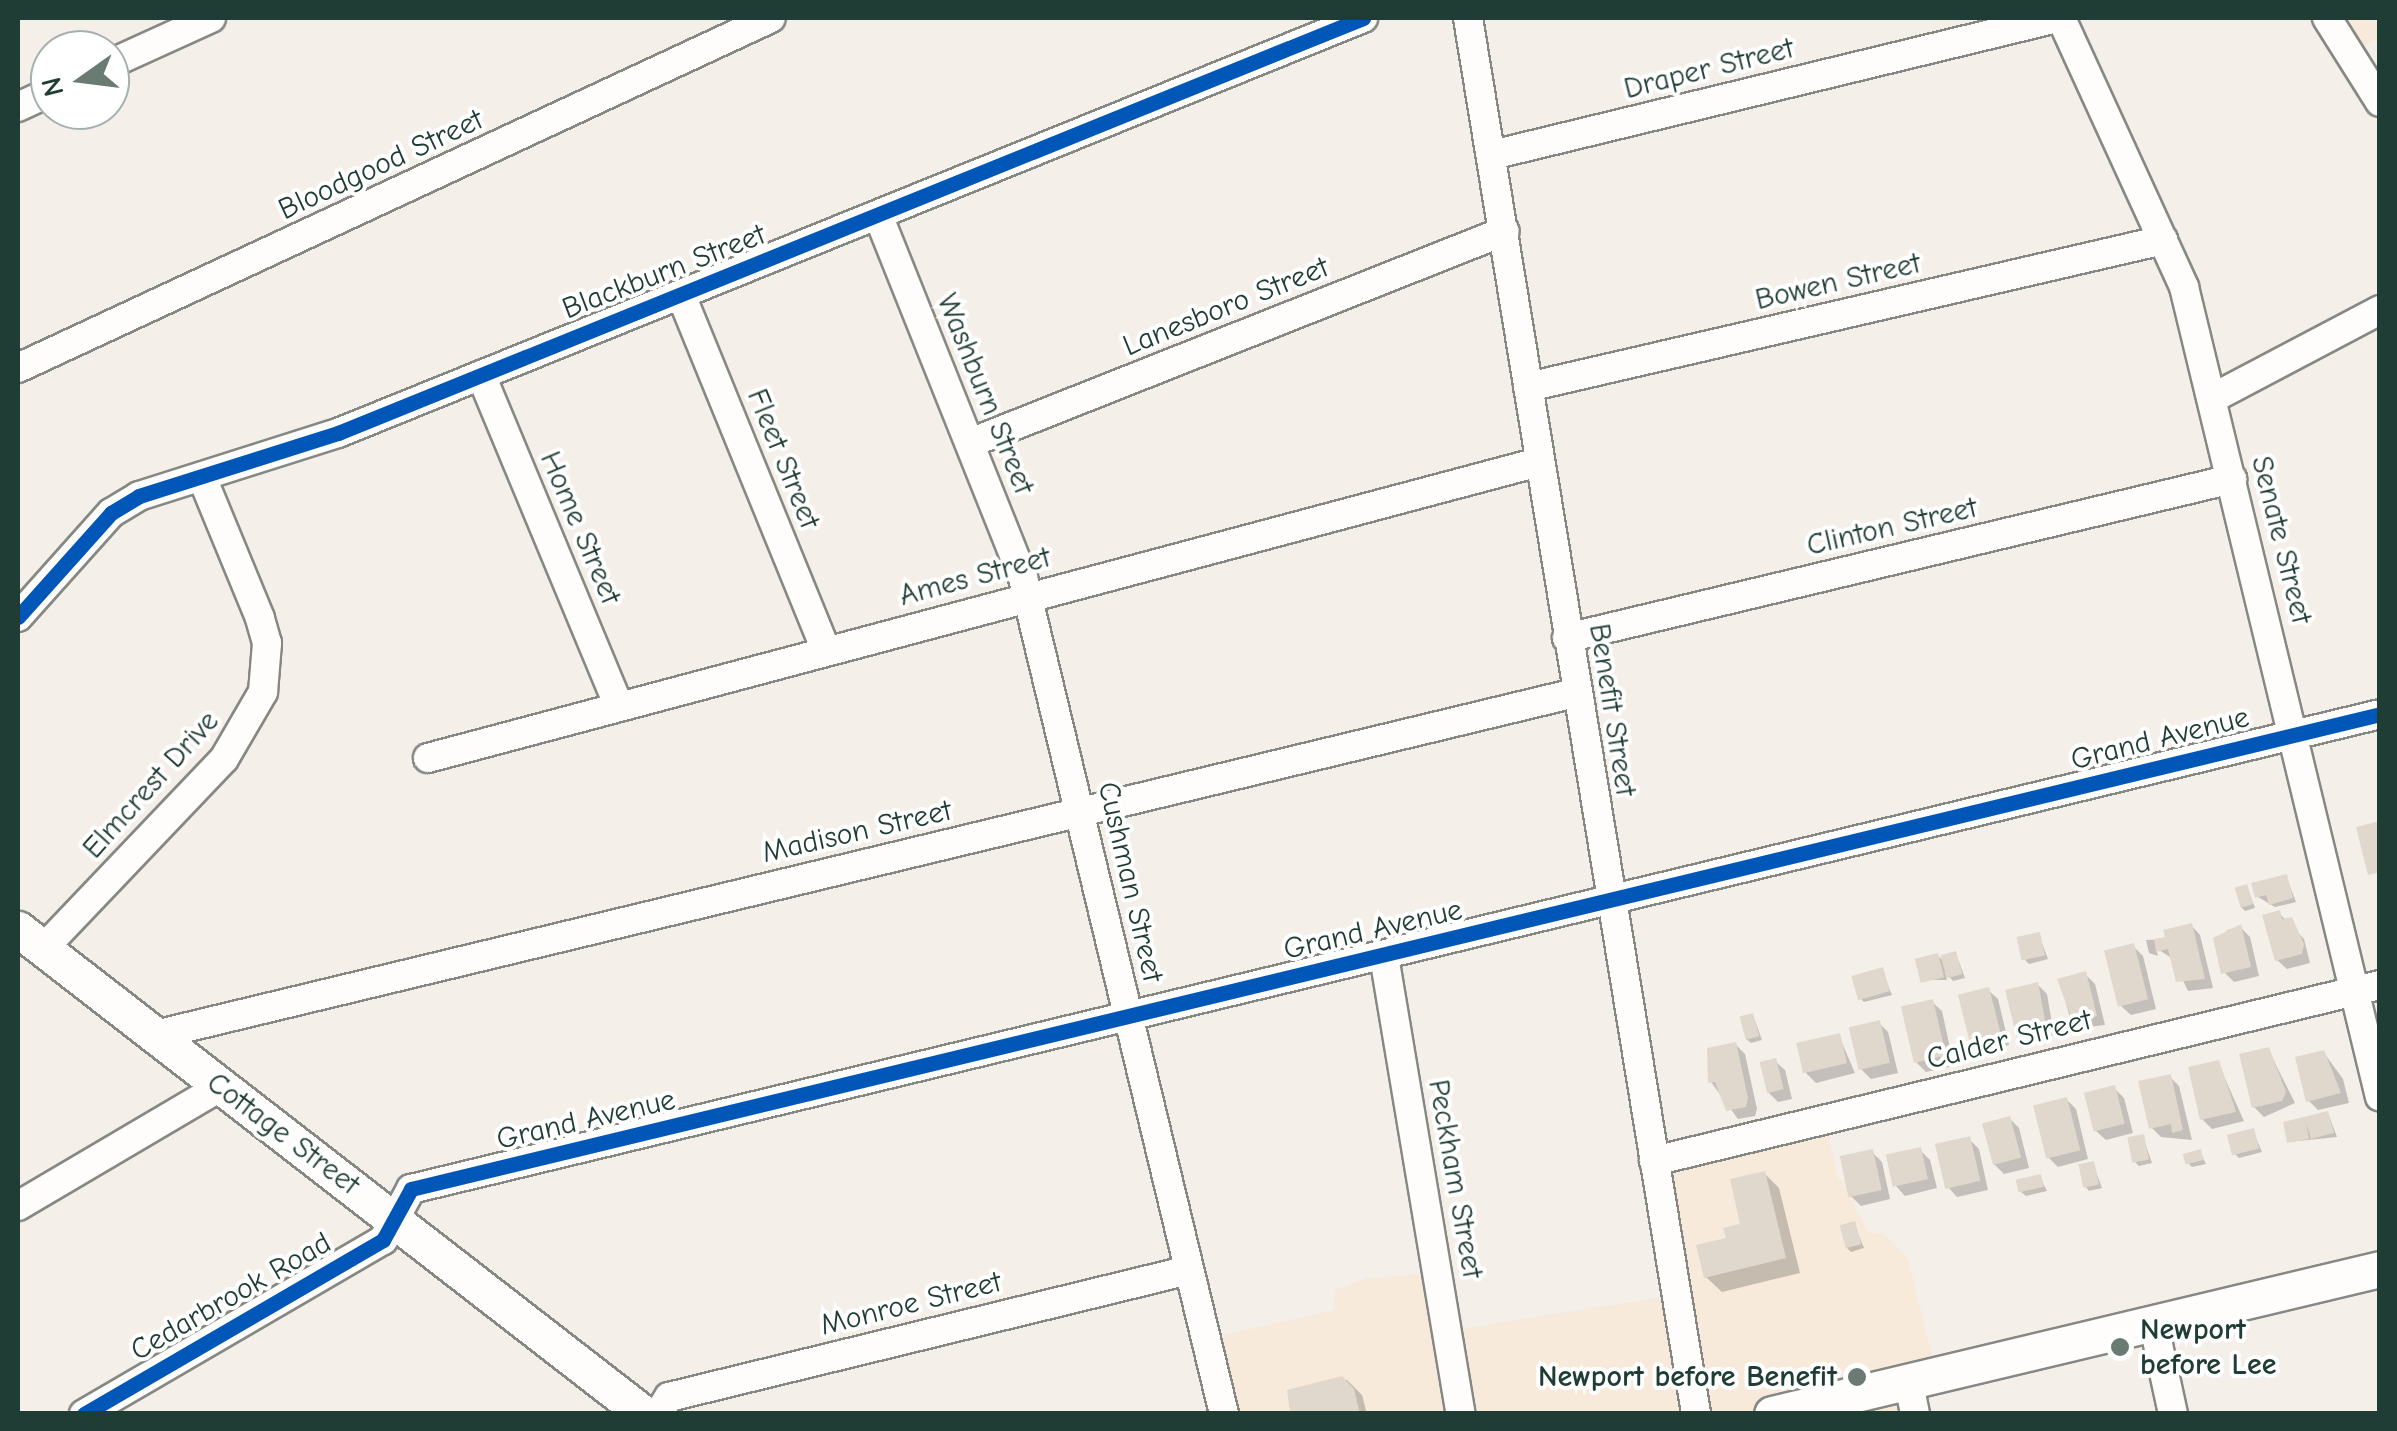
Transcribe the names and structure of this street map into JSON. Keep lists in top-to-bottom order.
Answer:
{
  "streets": {
    "main road": ["Cottage Street"],
    "street": [
      "Draper Street",
      "Bloodgood Street",
      "Blackburn Street",
      "Bowen Street",
      "Lanesboro Street",
      "Washburn Street",
      "Fleet Street",
      "Clinton Street",
      "Home Street",
      "Senate Street",
      "Ames Street",
      "Benefit Street",
      "Grand Avenue",
      "Elmcrest Drive",
      "Madison Street",
      "Cushman Street",
      "Calder Street",
      "Peckham Street",
      "Cedarbrook Road",
      "Monroe Street"
    ]
  },
  "crossings": [
    ["Draper Street", "Senate Street"],
    ["Draper Street", "Benefit Street"],
    ["Blackburn Street", "Washburn Street"],
    ["Blackburn Street", "Fleet Street"],
    ["Blackburn Street", "Home Street"],
    ["Blackburn Street", "Elmcrest Drive"],
    ["Bowen Street", "Senate Street"],
    ["Bowen Street", "Benefit Street"],
    ["Lanesboro Street", "Washburn Street"],
    ["Lanesboro Street", "Benefit Street"],
    ["Washburn Street", "Ames Street"],
    ["Washburn Street", "Cushman Street"],
    ["Fleet Street", "Ames Street"],
    ["Clinton Street", "Senate Street"],
    ["Clinton Street", "Benefit Street"],
    ["Home Street", "Ames Street"],
    ["Senate Street", "Grand Avenue"],
    ["Senate Street", "Calder Street"],
    ["Ames Street", "Benefit Street"],
    ["Ames Street", "Cushman Street"],
    ["Benefit Street", "Grand Avenue"],
    ["Benefit Street", "Madison Street"],
    ["Benefit Street", "Calder Street"],
    ["Grand Avenue", "Cushman Street"],
    ["Grand Avenue", "Cottage Street"],
    ["Grand Avenue", "Peckham Street"],
    ["Grand Avenue", "Cedarbrook Road"],
    ["Elmcrest Drive", "Cottage Street"],
    ["Madison Street", "Cushman Street"],
    ["Madison Street", "Cottage Street"],
    ["Cushman Street", "Monroe Street"],
    ["Cottage Street", "Cedarbrook Road"]
  ],
  "places": ["Newport before Lee", "Newport before Benefit"],
  "north": "left"
}
